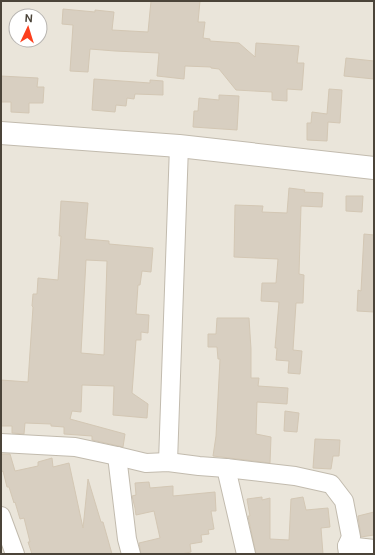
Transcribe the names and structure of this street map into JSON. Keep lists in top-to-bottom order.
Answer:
{
  "north": "top"
}
